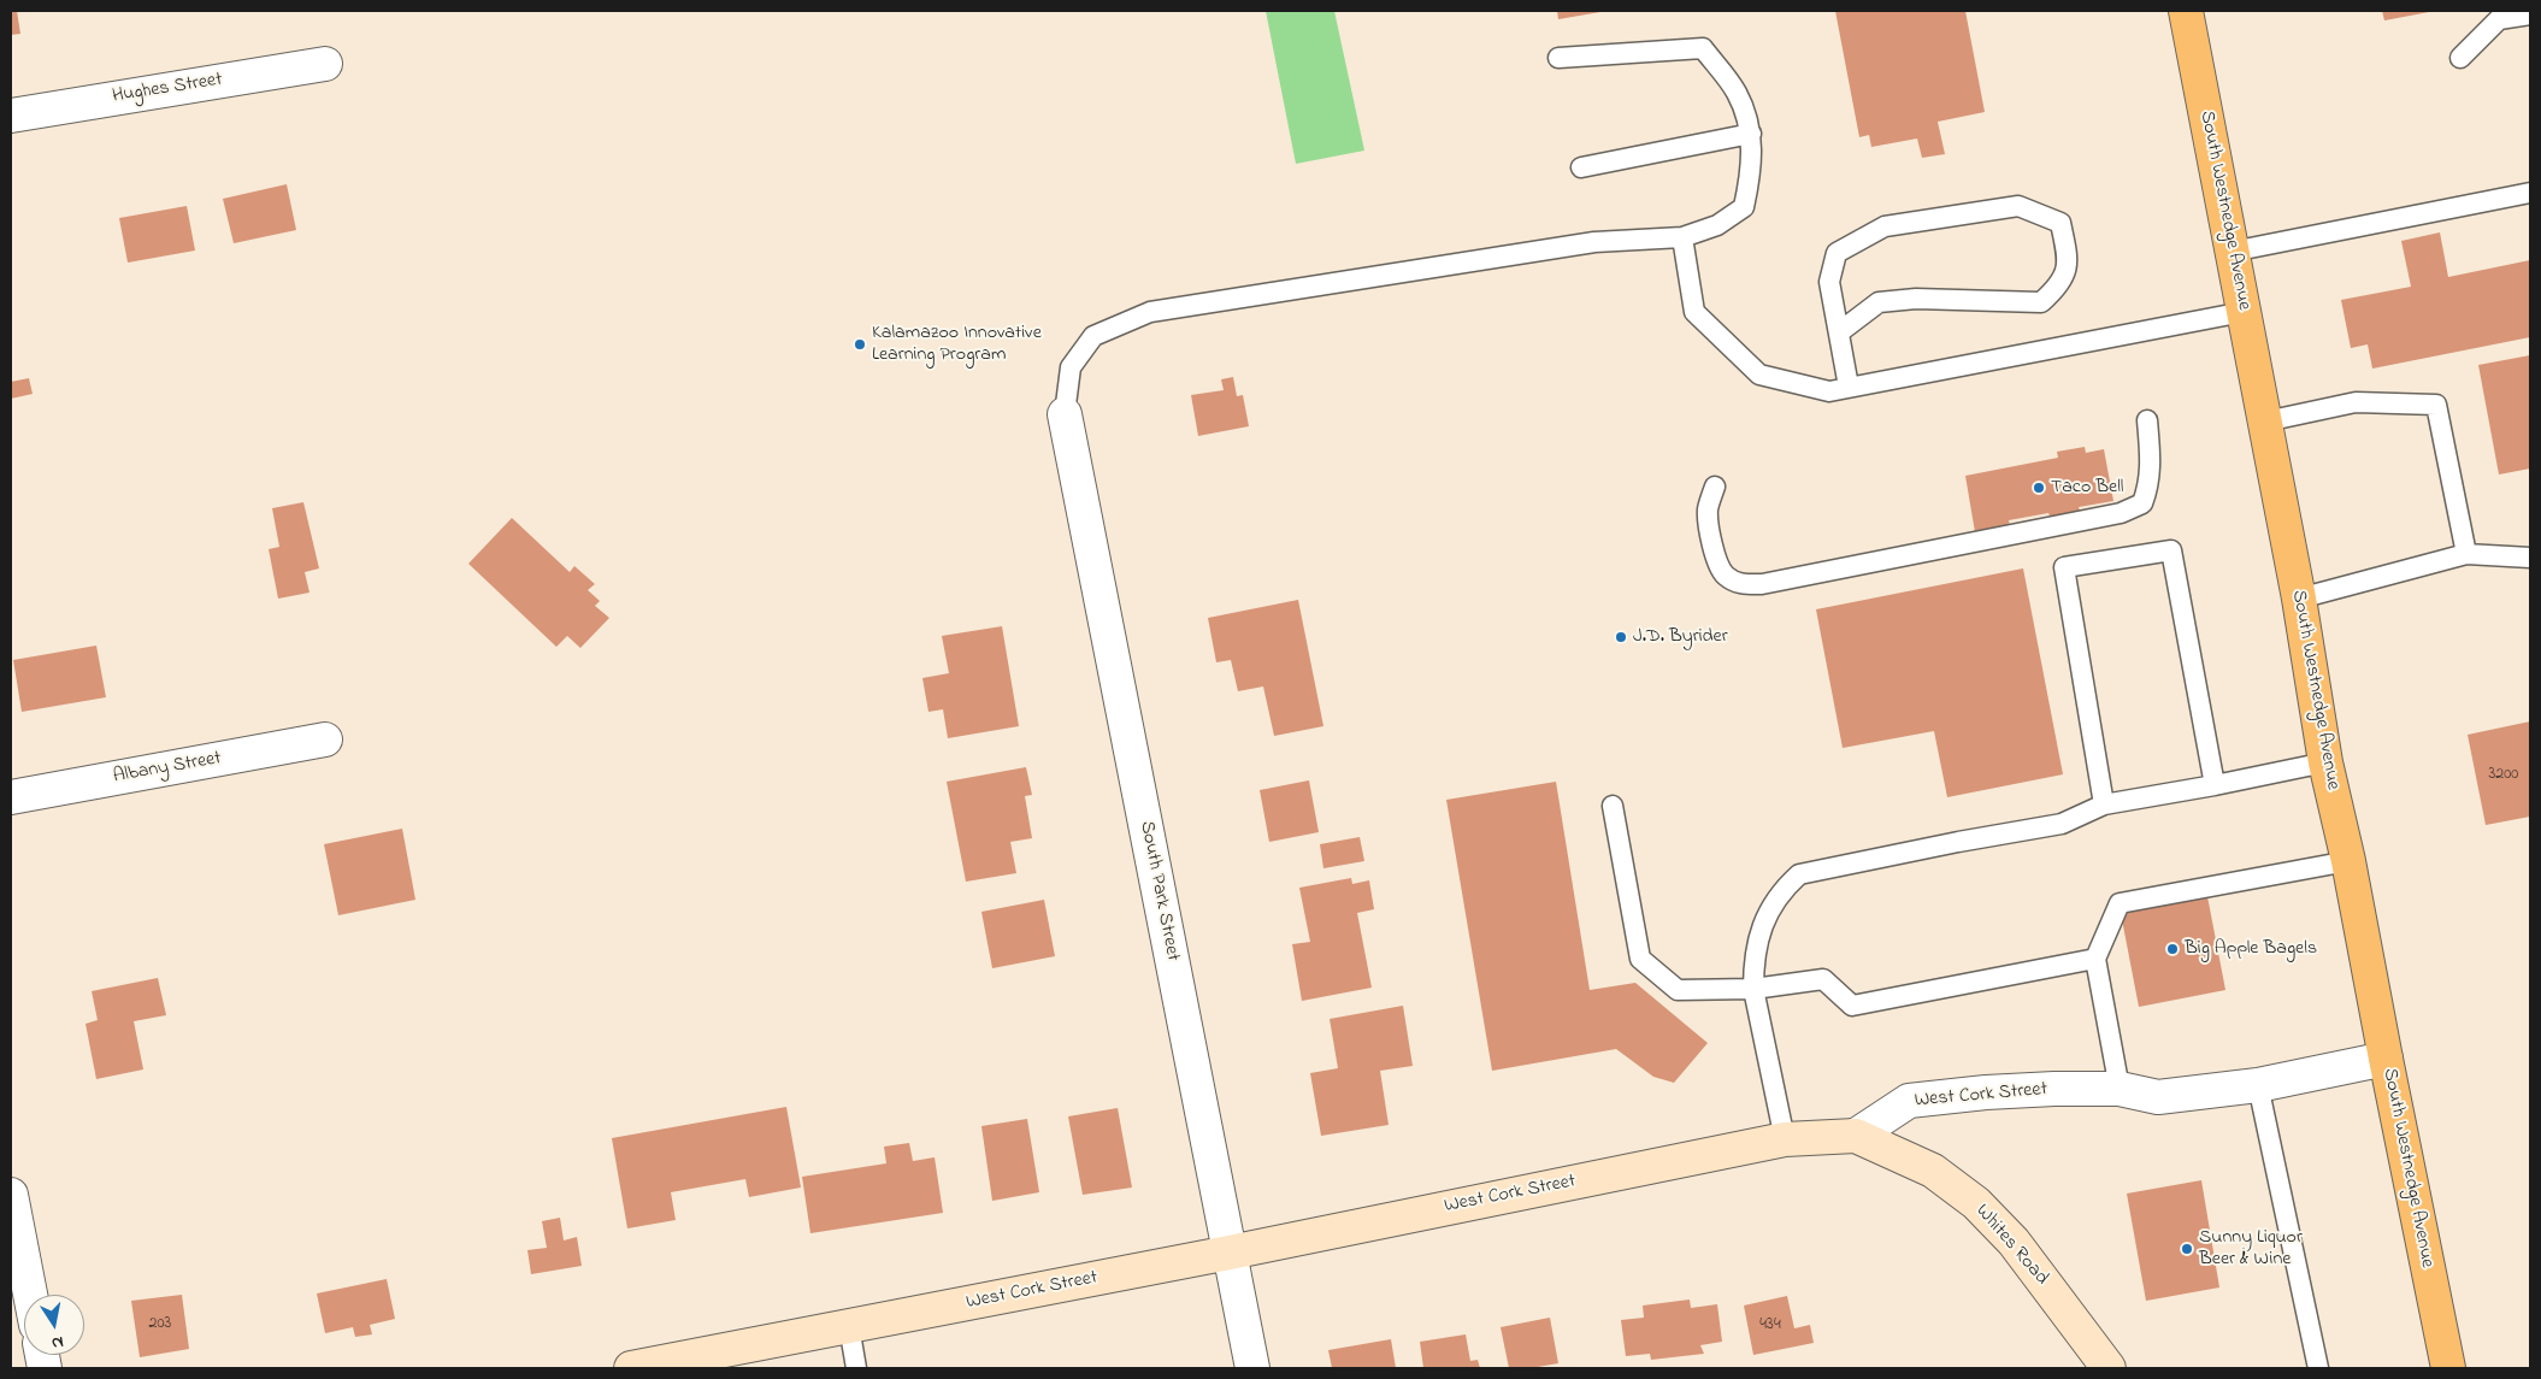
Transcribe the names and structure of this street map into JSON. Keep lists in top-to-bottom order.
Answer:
{
  "streets": {
    "main road": ["South Westnedge Avenue"],
    "street": [
      "Hughes Street",
      "Albany Street",
      "South Park Street",
      "West Cork Street",
      "Whites Road"
    ]
  },
  "crossings": [
    ["South Westnedge Avenue", "West Cork Street"],
    ["South Park Street", "West Cork Street"],
    ["West Cork Street", "Whites Road"]
  ],
  "places": [
    "Kalamazoo Innovative Learning Program",
    "Taco Bell",
    "J.D. Byrider",
    "Big Apple Bagels",
    "Sunny Liquor Beer & Wine"
  ],
  "house_numbers": ["3200", "203", "434"],
  "north": "bottom"
}
